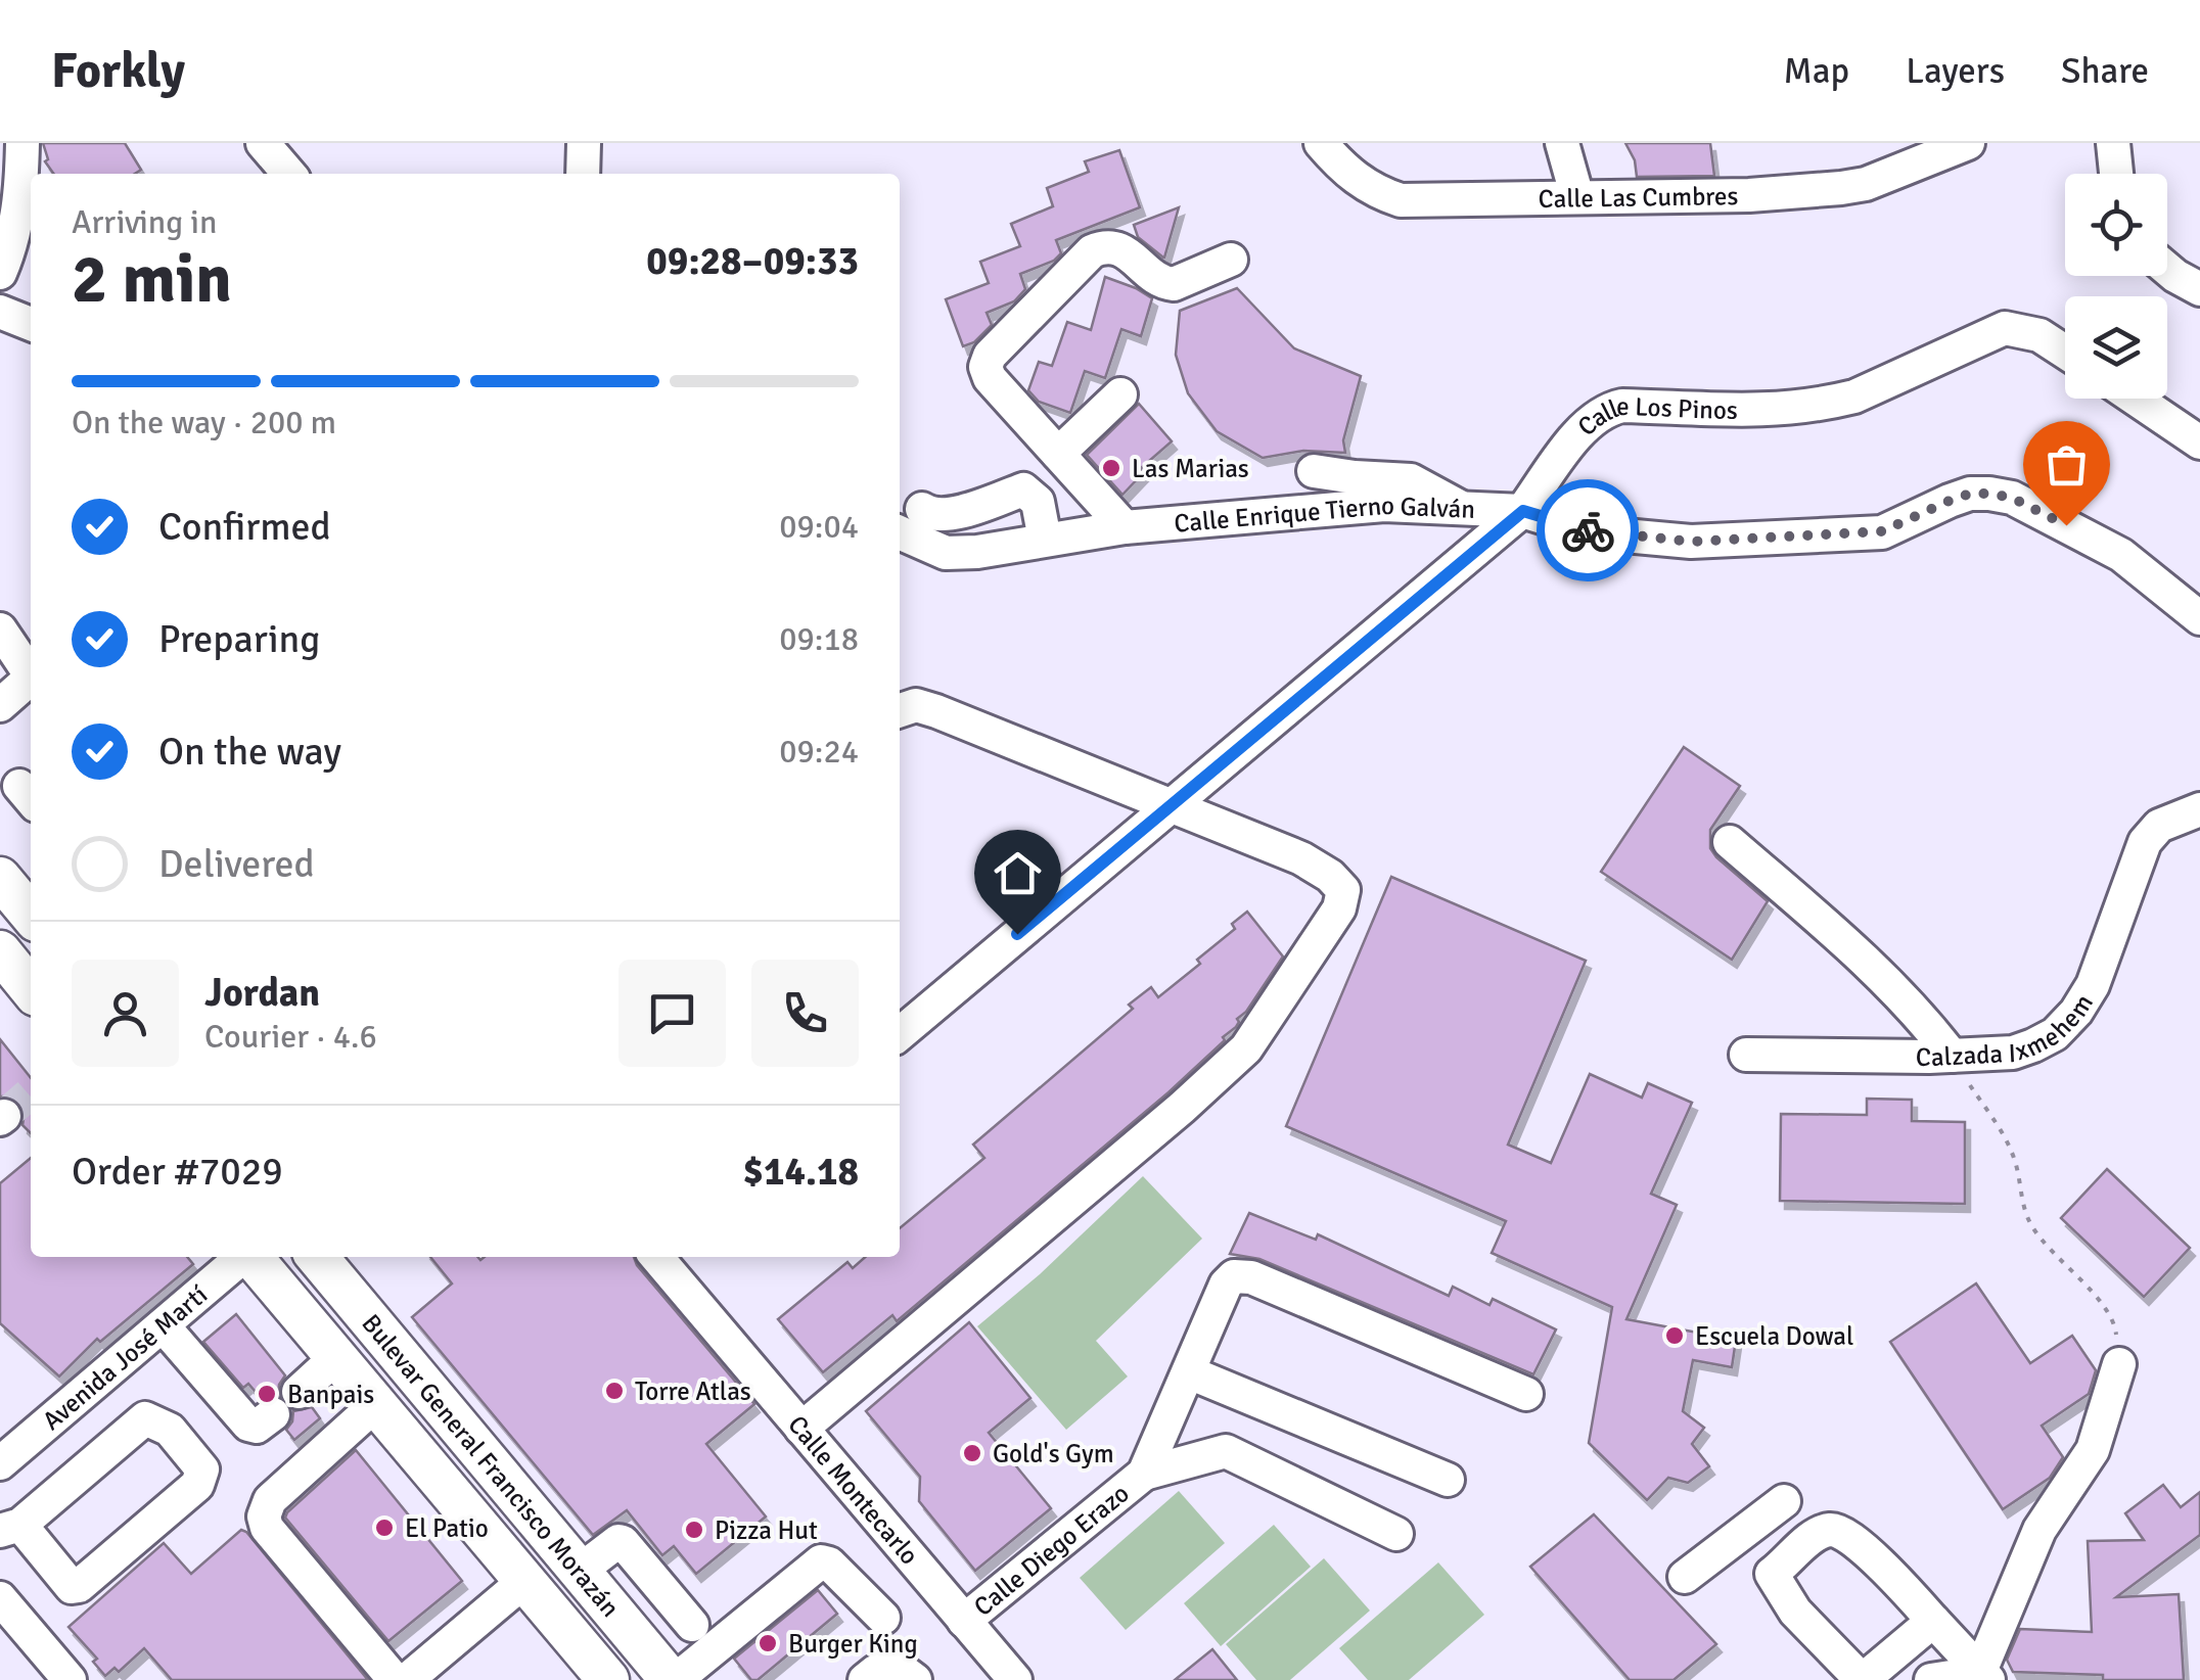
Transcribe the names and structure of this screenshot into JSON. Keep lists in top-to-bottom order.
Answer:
{
  "streets": {
    "main road": ["Bulevar General Francisco Morazán"],
    "street": [
      "Calle Las Cumbres",
      "Calle Los Pinos",
      "Calle Enrique Tierno Galván",
      "Calzada Ixmehem",
      "Avenida José Martí",
      "Calle Montecarlo",
      "Calle Diego Erazo"
    ]
  },
  "crossings": [
    ["Calle Los Pinos", "Calle Enrique Tierno Galván"],
    ["Calle Montecarlo", "Calle Diego Erazo"]
  ],
  "places": [
    "Las Marias",
    "Escuela Dowal",
    "Torre Atlas",
    "Banpais",
    "Gold's Gym",
    "El Patio",
    "Pizza Hut",
    "Burger King"
  ],
  "page": {
    "header": "Forkly",
    "nav": ["Map", "Layers", "Share"],
    "heading": ["2 min", "Arriving in", "09:28–09:33"],
    "panel": [
      "Jordan",
      "Courier · 4.6",
      "Order #7029",
      "$14.18"
    ],
    "bar": "On the way · 200 m",
    "list": [
      ["Confirmed", "09:04"],
      ["Preparing", "09:18"],
      ["On the way", "09:24"],
      "Delivered"
    ]
  }
}
